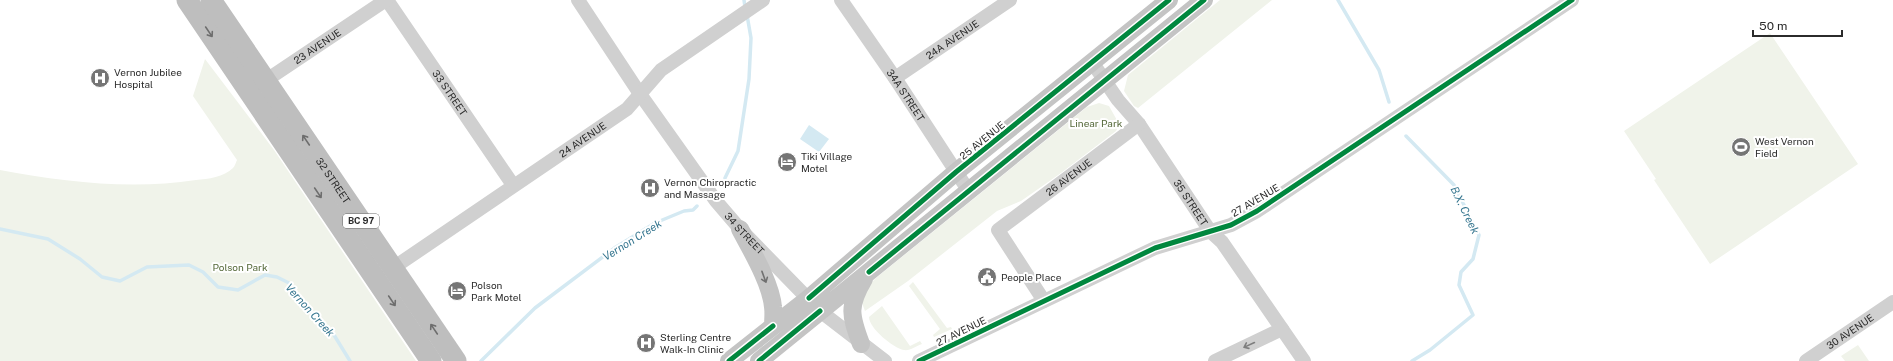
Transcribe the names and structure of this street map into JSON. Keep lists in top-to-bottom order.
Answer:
{
  "streets": {
    "highway": ["32 STREET", "BC 97"],
    "main road": ["25 AVENUE"],
    "street": [
      "24A AVENUE",
      "23 AVENUE",
      "33 STREET",
      "34A STREET",
      "24 AVENUE",
      "26 AVENUE",
      "27 AVENUE",
      "35 STREET",
      "34 STREET",
      "30 AVENUE"
    ]
  },
  "crossings": [
    ["24A AVENUE", "34A STREET"],
    ["23 AVENUE", "33 STREET"],
    ["23 AVENUE", "32 STREET"],
    ["33 STREET", "24 AVENUE"],
    ["34A STREET", "25 AVENUE"],
    ["24 AVENUE", "32 STREET"],
    ["24 AVENUE", "34 STREET"],
    ["25 AVENUE", "35 STREET"],
    ["25 AVENUE", "34 STREET"],
    ["26 AVENUE", "27 AVENUE"],
    ["26 AVENUE", "35 STREET"],
    ["27 AVENUE", "35 STREET"]
  ],
  "water": ["B.X. Creek", "Vernon Creek"],
  "parks": ["Linear Park", "Polson Park"],
  "places": {
    "hospital": ["Vernon Jubilee Hospital", "Vernon Chiropractic and Massage", "Sterling Centre Walk-In Clinic"],
    "sports": ["West Vernon Field"],
    "hotel": ["Tiki Village Motel", "Polson Park Motel"],
    "public building": ["People Place"]
  },
  "scale_bar": "50 m"
}
